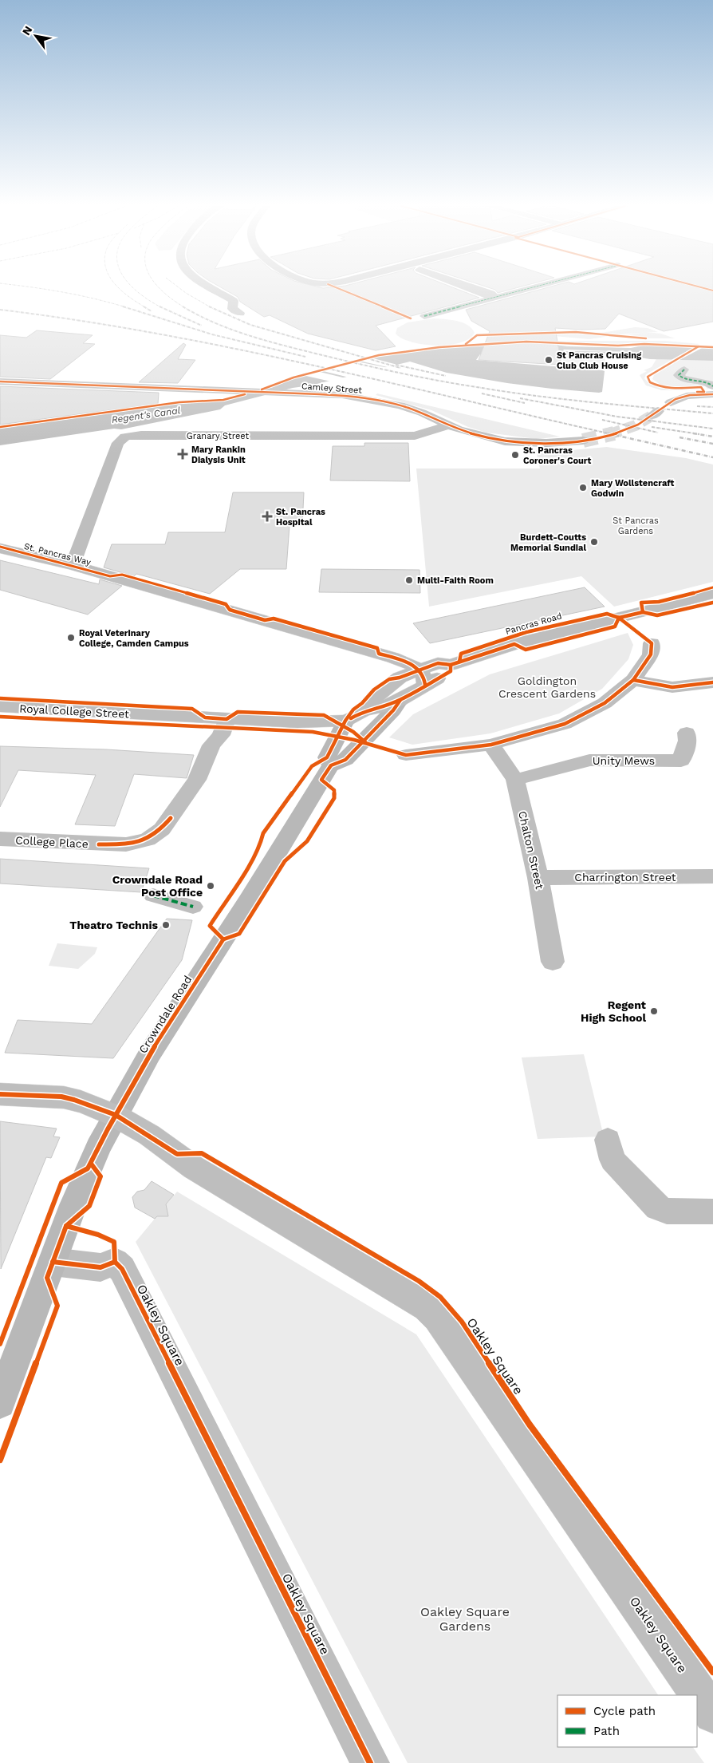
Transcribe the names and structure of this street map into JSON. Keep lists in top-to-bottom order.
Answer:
{
  "streets": {
    "main road": [
      "Camley Street",
      "Granary Street",
      "St. Pancras Way",
      "Pancras Road",
      "Royal College Street",
      "Unity Mews",
      "College Place",
      "Chalton Street",
      "Charrington Street",
      "Crowndale Road",
      "Oakley Square"
    ]
  },
  "crossings": [
    ["Camley Street", "Granary Street"],
    ["Granary Street", "St. Pancras Way"],
    ["St. Pancras Way", "Pancras Road"],
    ["Royal College Street", "College Place"],
    ["Royal College Street", "Crowndale Road"],
    ["Unity Mews", "Chalton Street"],
    ["Chalton Street", "Charrington Street"],
    ["Crowndale Road", "Oakley Square"]
  ],
  "water": ["Regent's Canal"],
  "parks": ["St Pancras Gardens", "Goldington Crescent Gardens", "Oakley Square Gardens"],
  "places": {
    "other": [
      "St Pancras Cruising Club Club House",
      "St. Pancras Coroner's Court",
      "Mary Wollstencraft Godwin",
      "Burdett-Coutts Memorial Sundial",
      "Multi-Faith Room",
      "Royal Veterinary College, Camden Campus",
      "Crowndale Road Post Office",
      "Theatro Technis",
      "Regent High School"
    ],
    "health": ["Mary Rankin Dialysis Unit", "St. Pancras Hospital"]
  },
  "legend": ["Cycle path", "Path"],
  "north": "top left"
}
